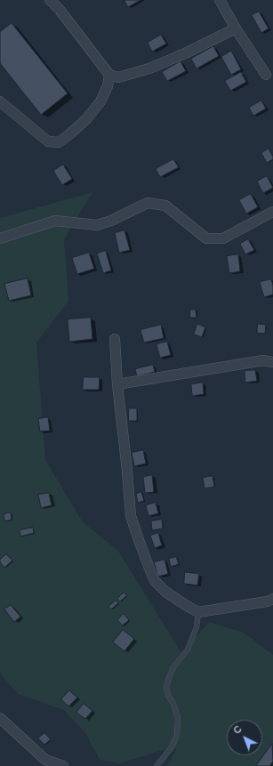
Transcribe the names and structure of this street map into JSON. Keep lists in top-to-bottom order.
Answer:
{
  "north": "top left"
}
